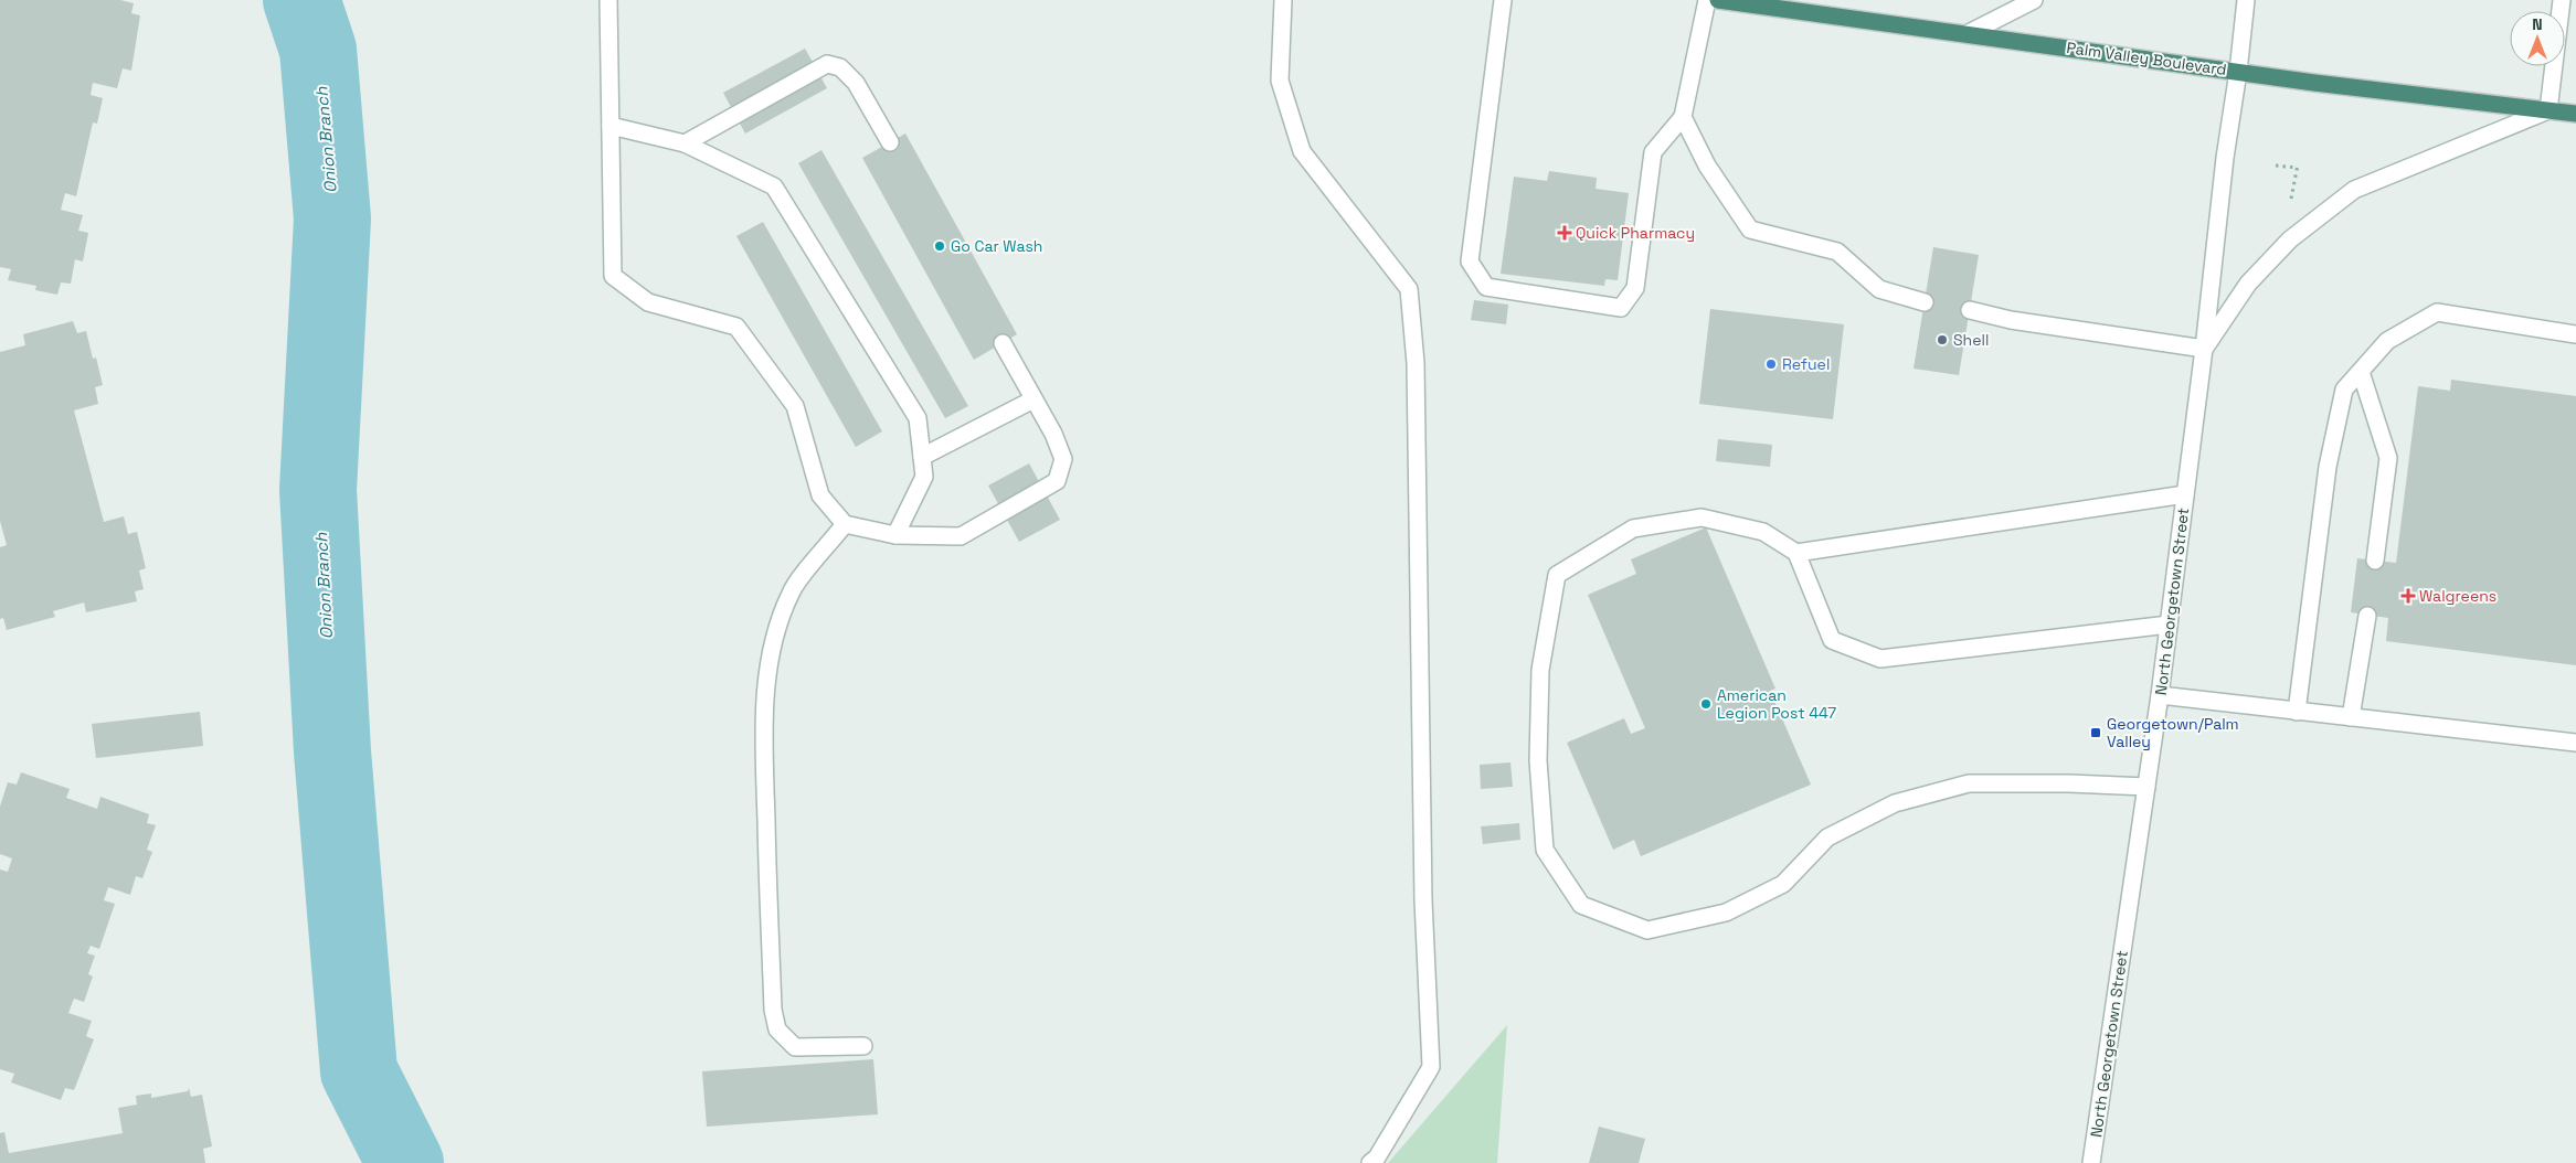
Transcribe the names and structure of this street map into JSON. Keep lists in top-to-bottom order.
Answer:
{
  "streets": {
    "highway": ["Palm Valley Boulevard"],
    "street": ["North Georgetown Street"]
  },
  "crossings": [
    ["Palm Valley Boulevard", "North Georgetown Street"]
  ],
  "water": ["Onion Branch"],
  "places": {
    "health": ["Quick Pharmacy", "Walgreens"],
    "other": [
      "Go Car Wash",
      "Shell",
      "Refuel",
      "American Legion Post 447"
    ],
    "transit": ["Georgetown/Palm Valley"]
  },
  "north": "top"
}
